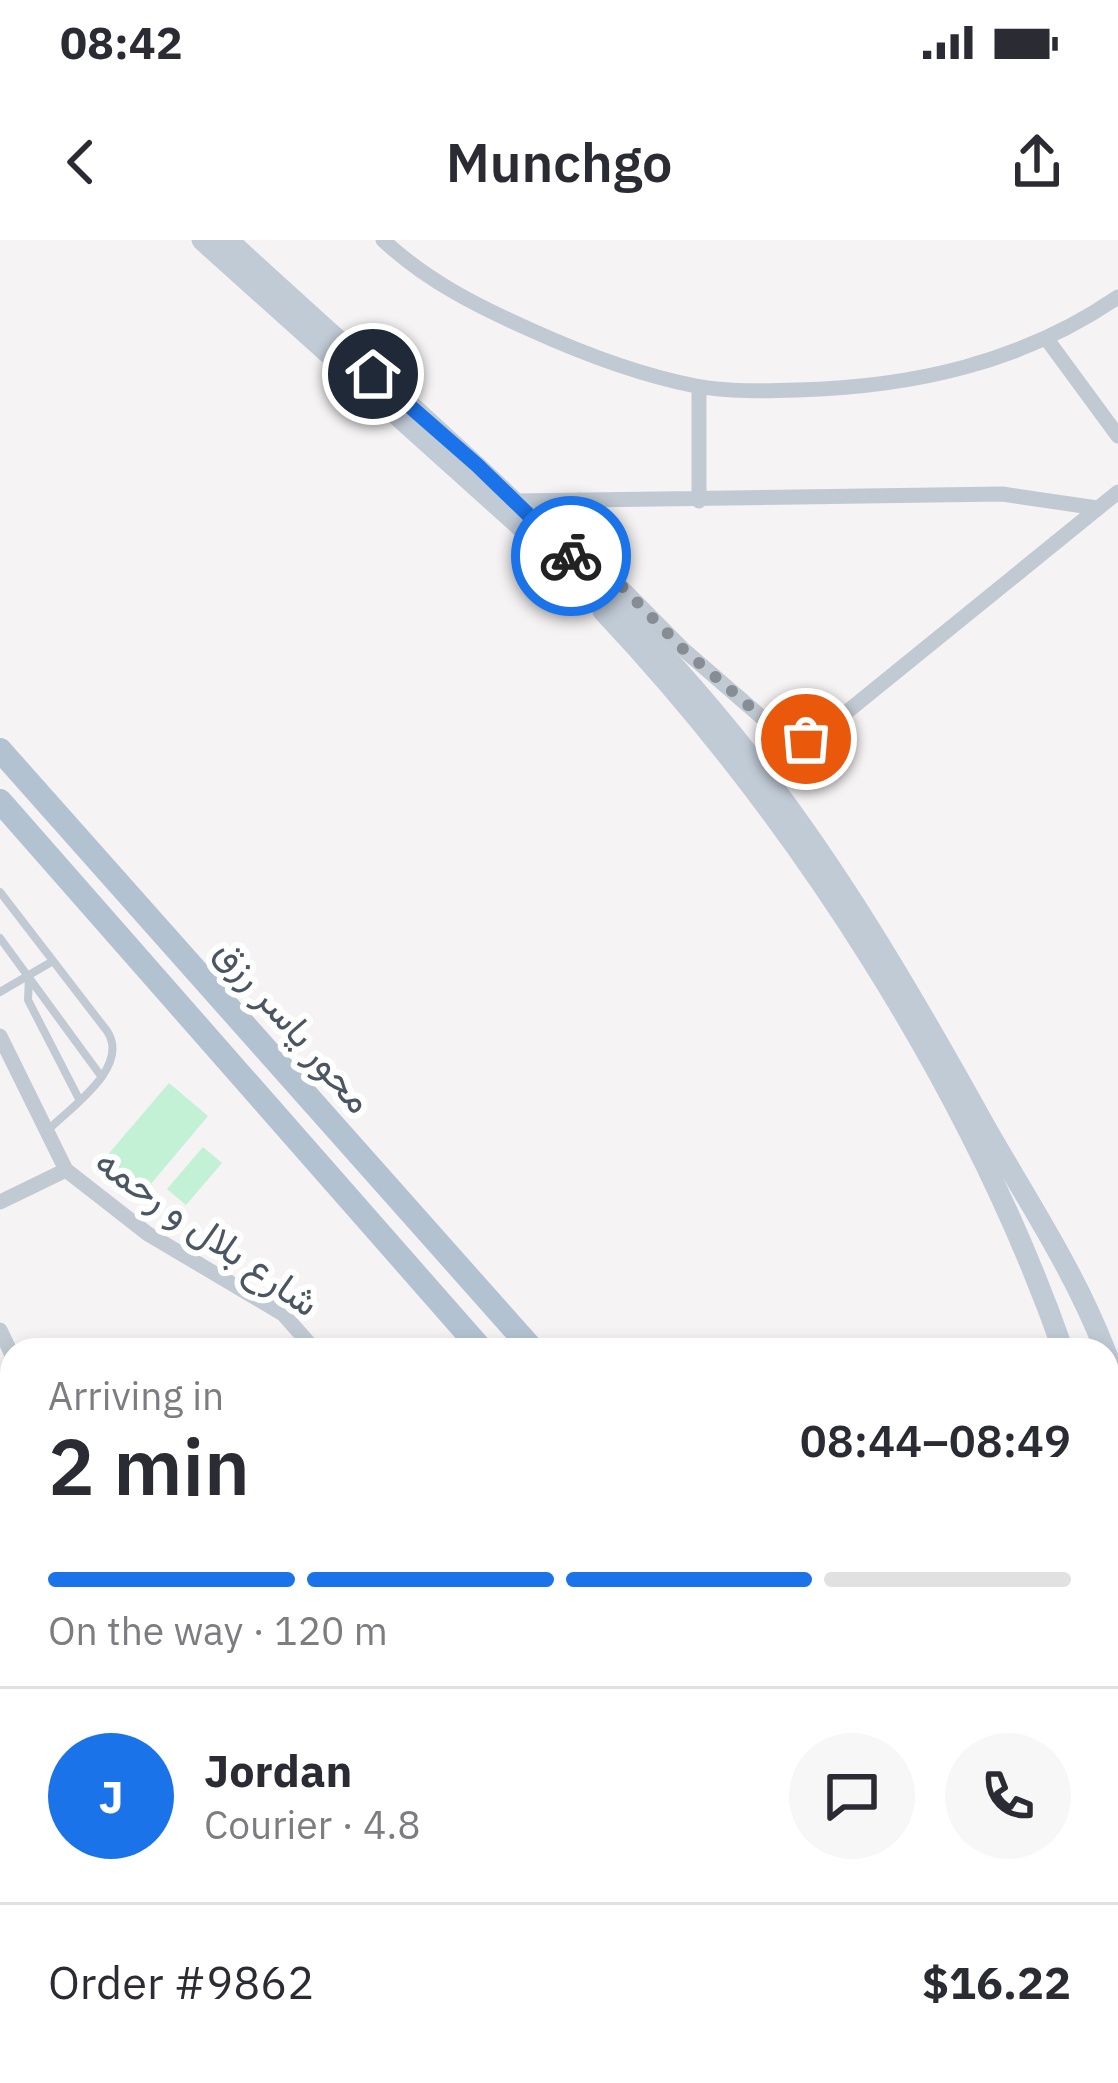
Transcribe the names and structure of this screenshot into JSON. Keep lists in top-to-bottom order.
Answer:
{
  "streets": {
    "main road": ["محور ياسر رزق"],
    "street": ["شارع بلال و رحمه"]
  },
  "page": {
    "status": "08:42",
    "header": "Munchgo",
    "heading": ["2 min", "Arriving in", "08:44–08:49"],
    "panel": [
      "Jordan",
      "Courier · 4.8",
      "Order #9862",
      "$16.22"
    ],
    "bar": "On the way · 120 m",
    "round": "J"
  }
}
